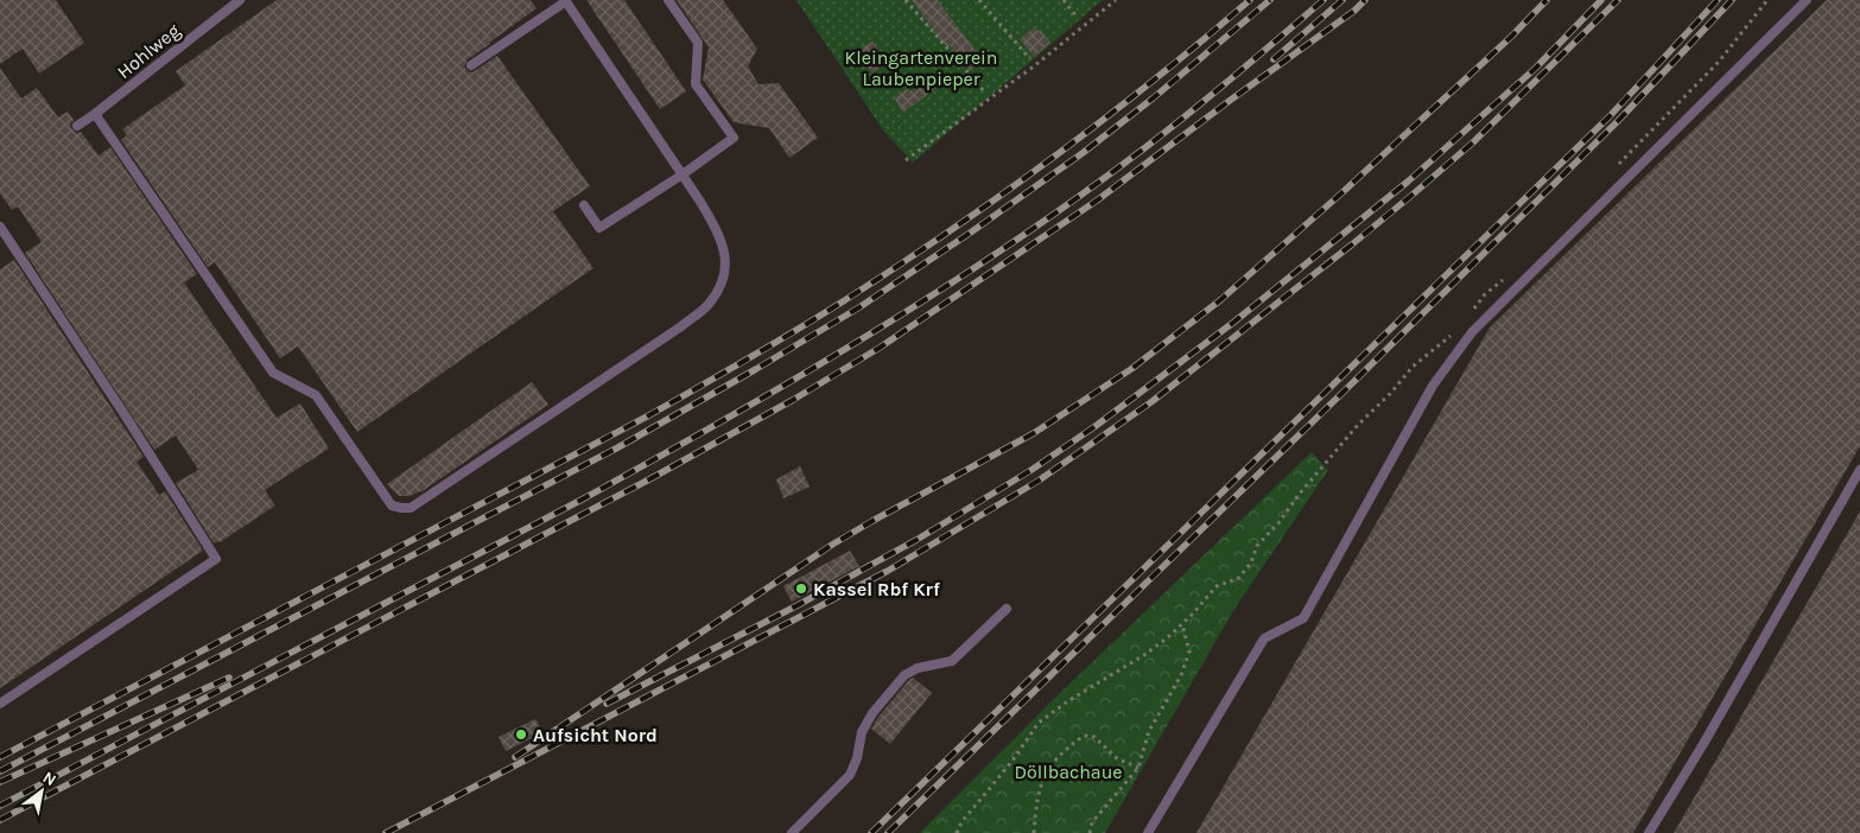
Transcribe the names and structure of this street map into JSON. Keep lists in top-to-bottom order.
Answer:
{
  "streets": {
    "lane": ["Hohlweg"]
  },
  "parks": ["Kleingartenverein Laubenpieper", "Döllbachaue"],
  "places": ["Kassel Rbf Krf", "Aufsicht Nord"],
  "north": "top right"
}
